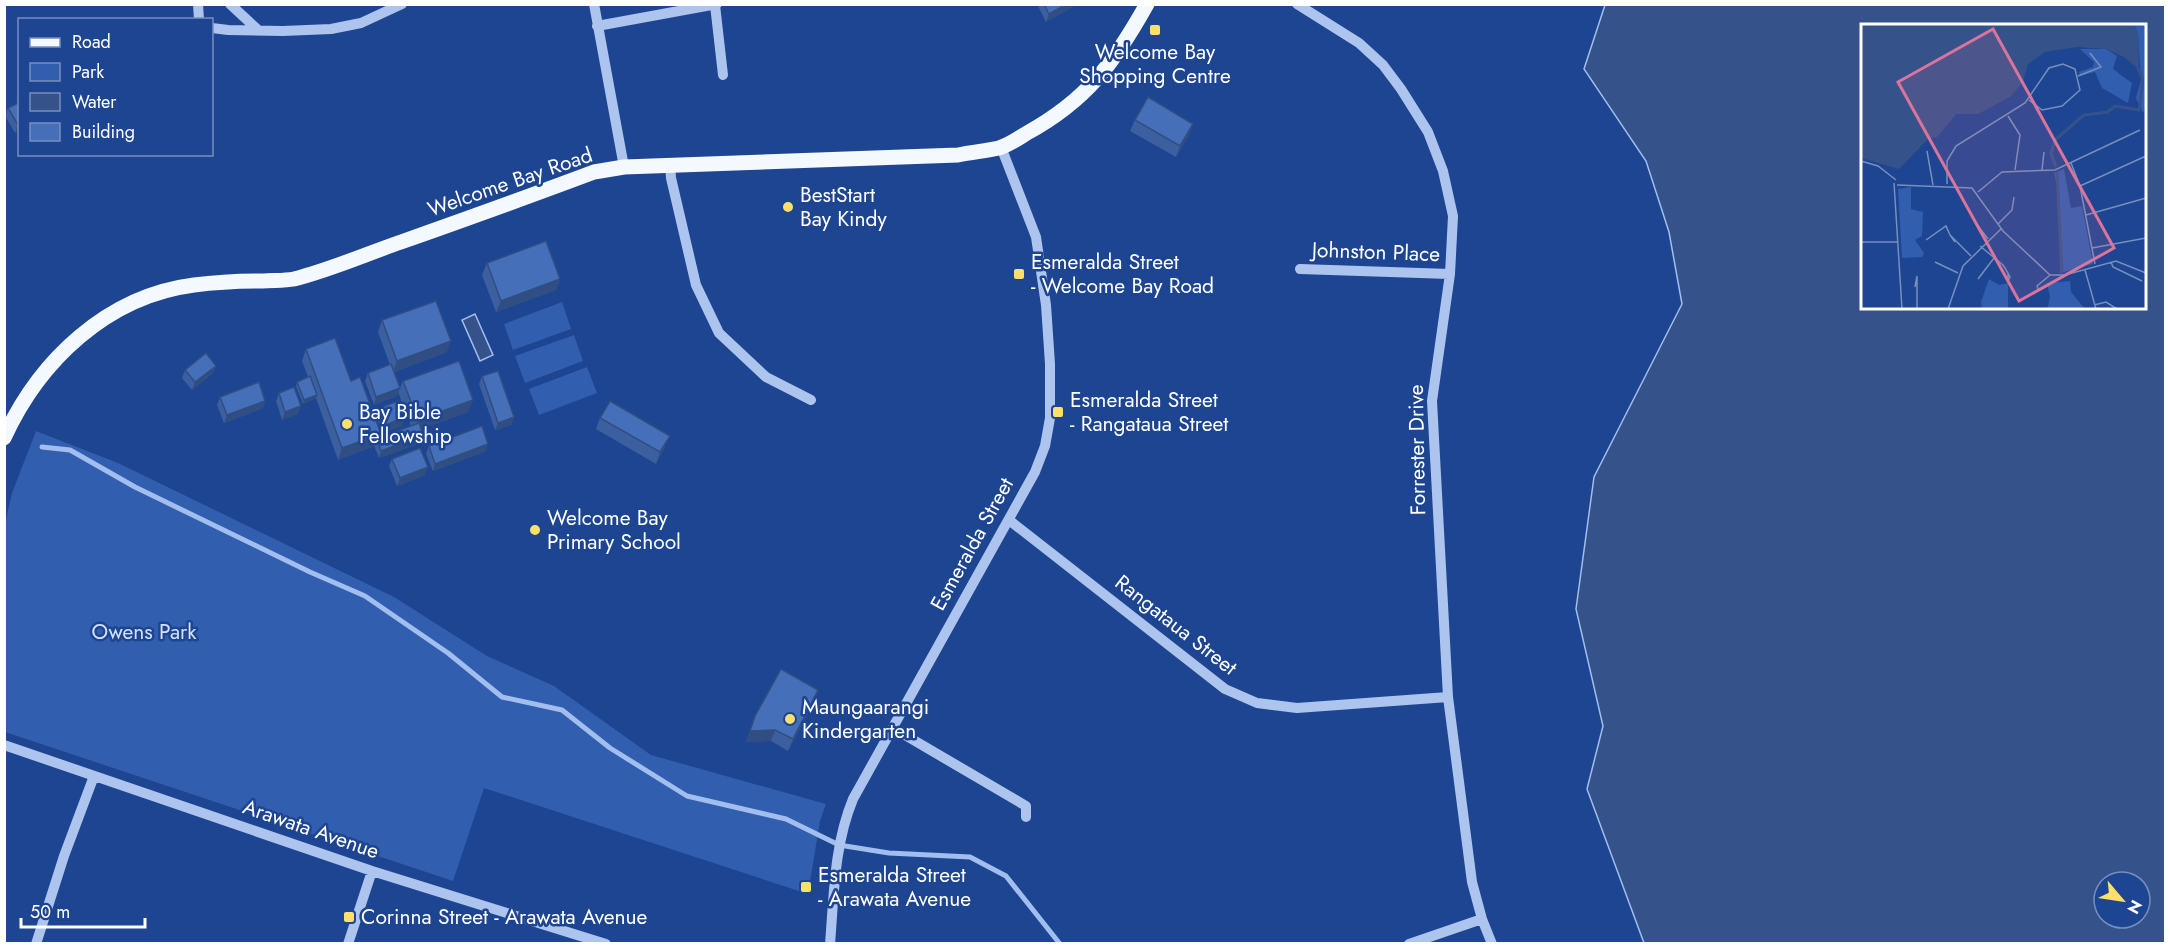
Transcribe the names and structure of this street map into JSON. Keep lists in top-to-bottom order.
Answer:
{
  "streets": {
    "main road": ["Welcome Bay Road"],
    "street": [
      "Johnston Place",
      "Forrester Drive",
      "Esmeralda Street",
      "Rangataua Street",
      "Arawata Avenue"
    ]
  },
  "crossings": [
    ["Welcome Bay Road", "Esmeralda Street"],
    ["Johnston Place", "Forrester Drive"],
    ["Forrester Drive", "Rangataua Street"],
    ["Esmeralda Street", "Rangataua Street"]
  ],
  "parks": ["Owens Park"],
  "places": {
    "transit": [
      "Welcome Bay Shopping Centre",
      "Esmeralda Street - Welcome Bay Road",
      "Esmeralda Street - Rangataua Street",
      "Esmeralda Street - Arawata Avenue",
      "Corinna Street - Arawata Avenue"
    ],
    "other": [
      "BestStart Bay Kindy",
      "Bay Bible Fellowship",
      "Welcome Bay Primary School",
      "Maungaarangi Kindergarten"
    ]
  },
  "legend": [
    "Road",
    "Park",
    "Water",
    "Building"
  ],
  "scale_bar": "50 m",
  "north": "bottom right"
}
